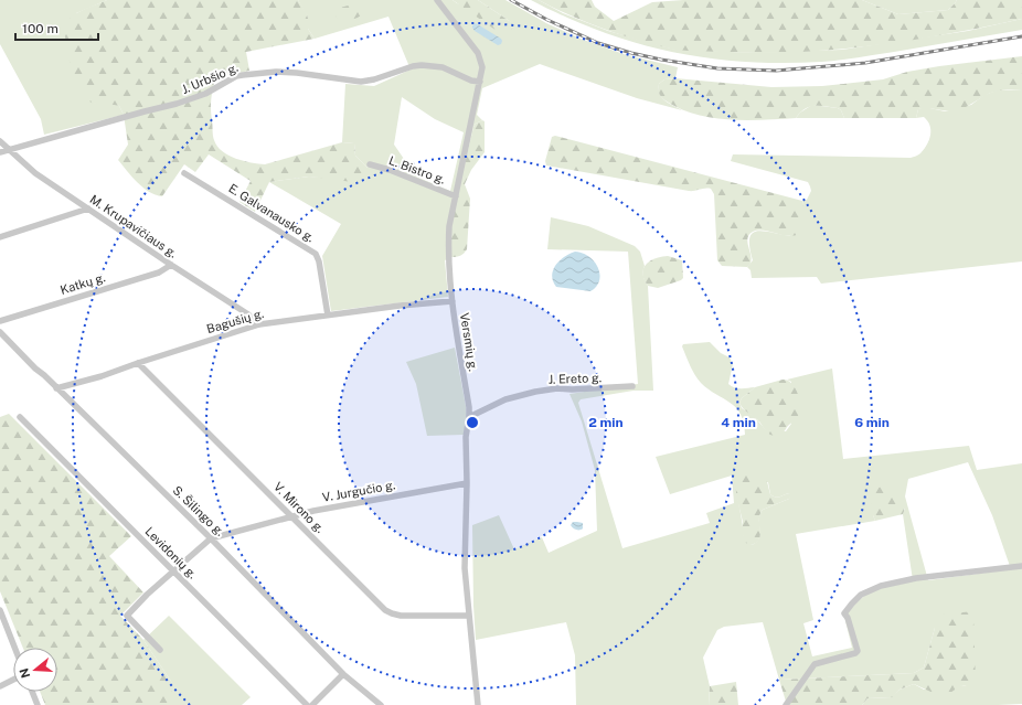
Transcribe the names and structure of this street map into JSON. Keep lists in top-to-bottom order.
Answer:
{
  "streets": {
    "street": [
      "J. Urbšio g.",
      "L. Bistro g.",
      "E. Galvanausko g.",
      "M. Krupavičiaus g.",
      "Katkų g.",
      "Bagušių g.",
      "Versmių g.",
      "J. Ereto g.",
      "V. Jurgučio g.",
      "V. Mirono g.",
      "S. Šilingo g.",
      "Levidonių g."
    ]
  },
  "crossings": [
    ["J. Urbšio g.", "M. Krupavičiaus g."],
    ["J. Urbšio g.", "Versmių g."],
    ["L. Bistro g.", "Versmių g."],
    ["E. Galvanausko g.", "Bagušių g."],
    ["M. Krupavičiaus g.", "Katkų g."],
    ["M. Krupavičiaus g.", "Bagušių g."],
    ["Bagušių g.", "Versmių g."],
    ["Bagušių g.", "V. Mirono g."],
    ["Bagušių g.", "S. Šilingo g."],
    ["Versmių g.", "J. Ereto g."],
    ["Versmių g.", "V. Jurgučio g."],
    ["Versmių g.", "V. Mirono g."],
    ["V. Jurgučio g.", "V. Mirono g."],
    ["V. Jurgučio g.", "S. Šilingo g."],
    ["V. Jurgučio g.", "Levidonių g."]
  ],
  "scale_bar": "100 m",
  "north": "left",
  "rings": ["2 min", "4 min", "6 min"]
}
